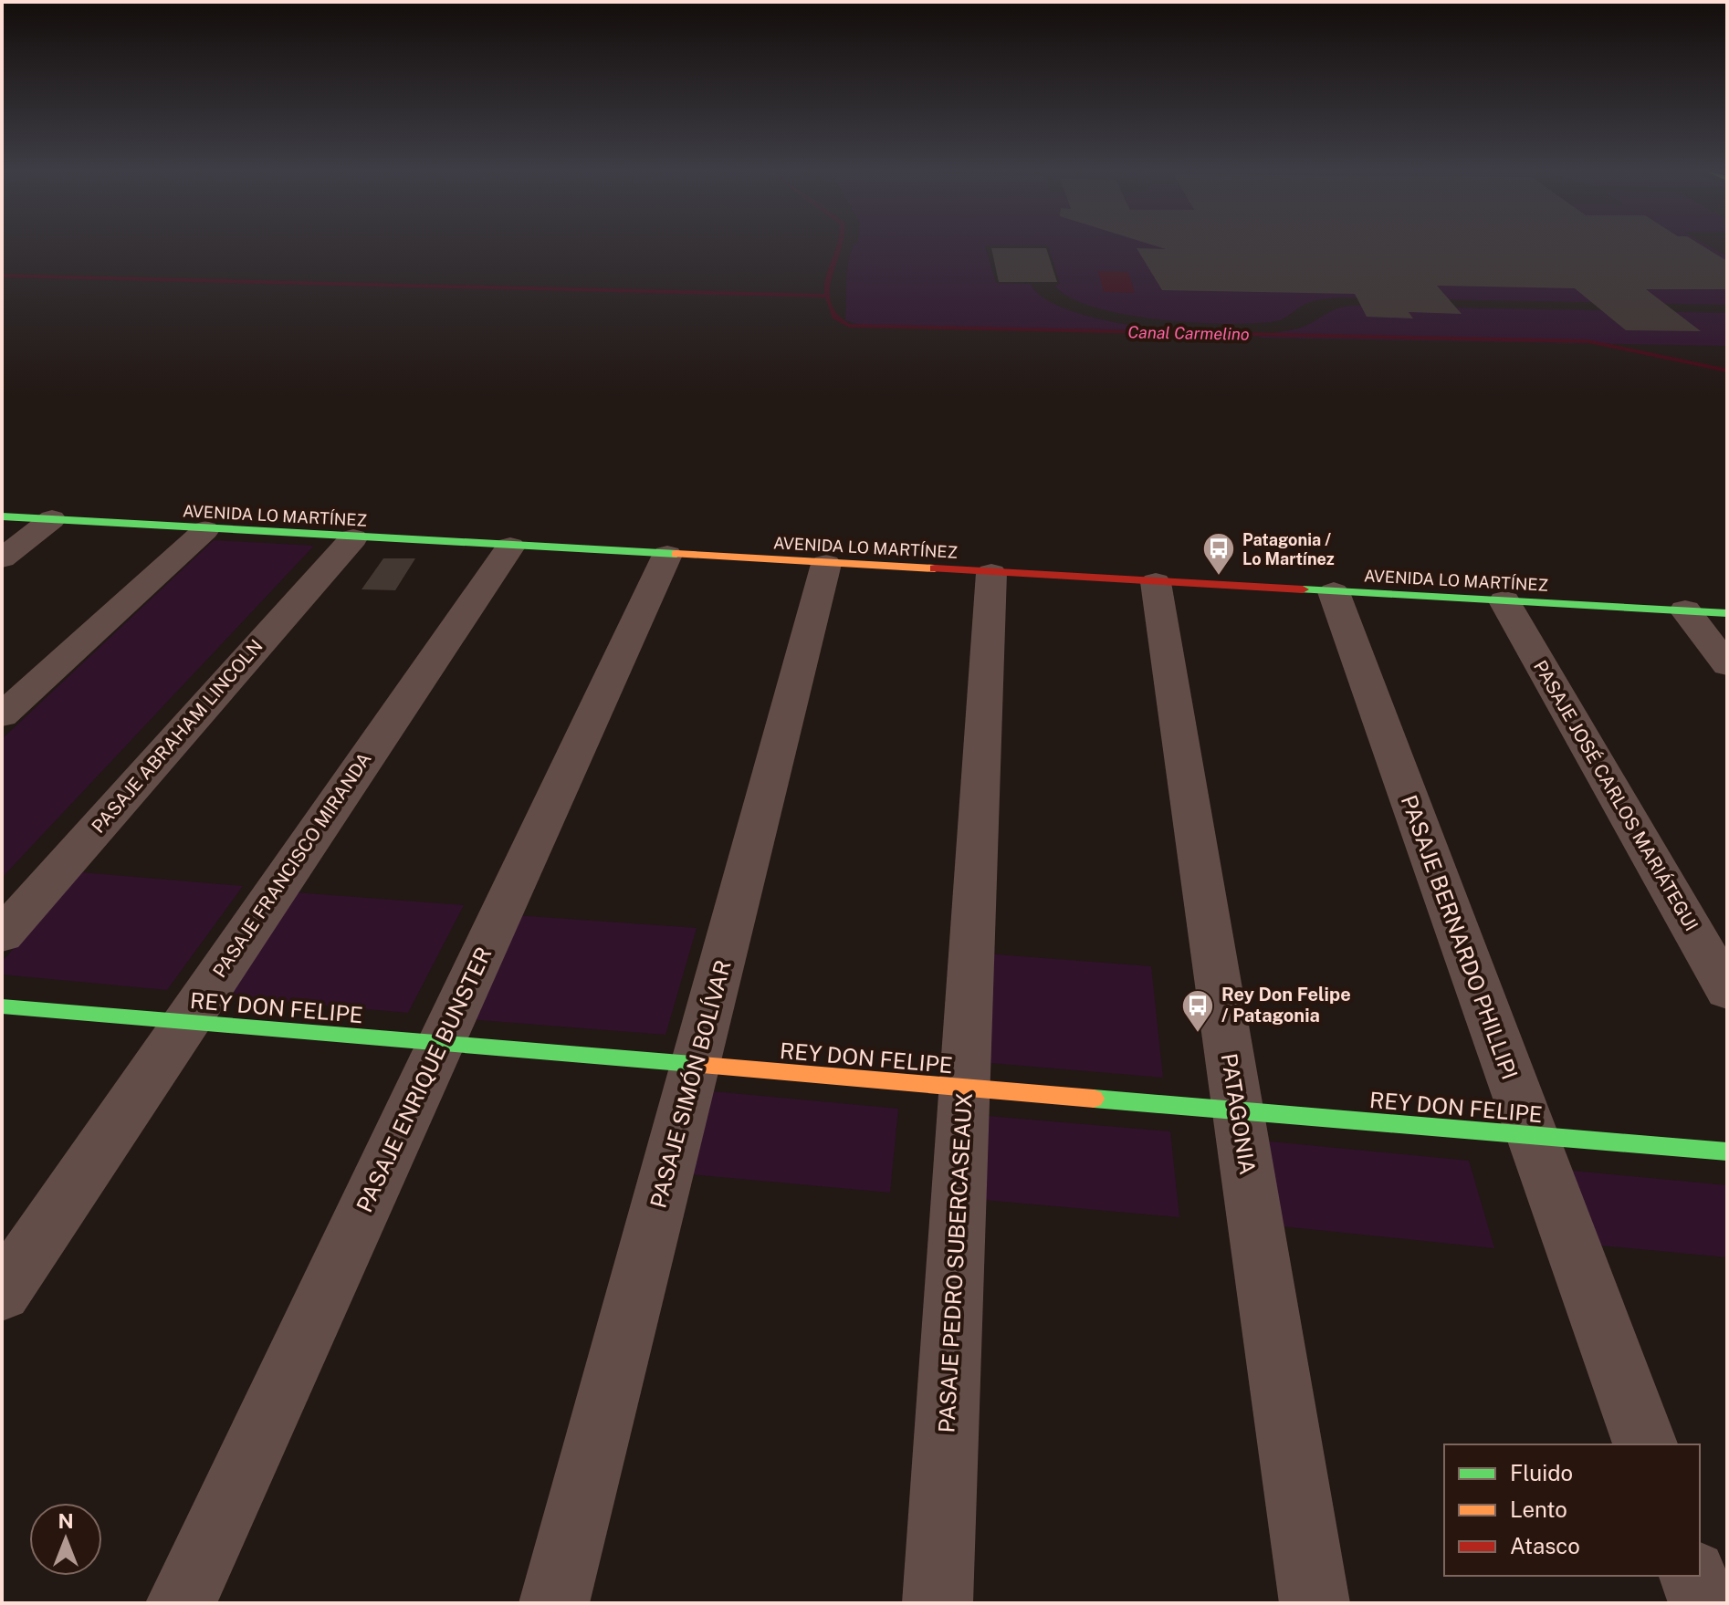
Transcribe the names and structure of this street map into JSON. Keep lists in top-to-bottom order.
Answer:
{
  "streets": {
    "main road": ["AVENIDA LO MARTÍNEZ", "REY DON FELIPE"],
    "street": [
      "PASAJE ABRAHAM LINCOLN",
      "PASAJE JOSÉ CARLOS MARIÁTEGUI",
      "PASAJE FRANCISCO MIRANDA",
      "PASAJE BERNARDO PHILLIPI",
      "PASAJE ENRIQUE BUNSTER",
      "PASAJE SIMÓN BOLÍVAR",
      "PATAGONIA",
      "PASAJE PEDRO SUBERCASEAUX"
    ]
  },
  "crossings": [
    ["AVENIDA LO MARTÍNEZ", "PASAJE ABRAHAM LINCOLN"],
    ["AVENIDA LO MARTÍNEZ", "PASAJE JOSÉ CARLOS MARIÁTEGUI"],
    ["AVENIDA LO MARTÍNEZ", "PASAJE FRANCISCO MIRANDA"],
    ["AVENIDA LO MARTÍNEZ", "PASAJE BERNARDO PHILLIPI"],
    ["AVENIDA LO MARTÍNEZ", "PASAJE ENRIQUE BUNSTER"],
    ["AVENIDA LO MARTÍNEZ", "PASAJE SIMÓN BOLÍVAR"],
    ["AVENIDA LO MARTÍNEZ", "PATAGONIA"],
    ["AVENIDA LO MARTÍNEZ", "PASAJE PEDRO SUBERCASEAUX"],
    ["PASAJE FRANCISCO MIRANDA", "REY DON FELIPE"],
    ["PASAJE BERNARDO PHILLIPI", "REY DON FELIPE"],
    ["REY DON FELIPE", "PASAJE ENRIQUE BUNSTER"],
    ["REY DON FELIPE", "PASAJE SIMÓN BOLÍVAR"],
    ["REY DON FELIPE", "PATAGONIA"],
    ["REY DON FELIPE", "PASAJE PEDRO SUBERCASEAUX"]
  ],
  "water": ["Canal Carmelino"],
  "places": {
    "bus stop": ["Patagonia / Lo Martínez", "Rey Don Felipe / Patagonia"]
  },
  "legend": ["Fluido", "Lento", "Atasco"],
  "north": "top"
}
